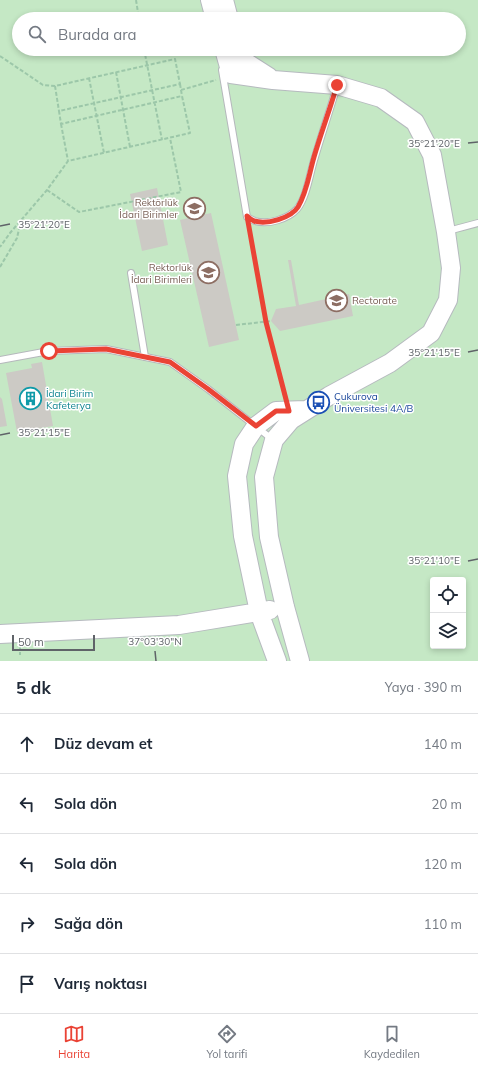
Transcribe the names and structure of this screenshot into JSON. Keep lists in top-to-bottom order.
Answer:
{
  "places": {
    "school or university": ["Rektörlük İdari Birimler", "Rektorlük İdari Birimleri", "Rectorate"],
    "building": ["İdari Birim Kafeterya"],
    "bus stop": ["Çukurova Üni̇versi̇tesi̇ 4A/B"]
  },
  "scale_bar": "50 m",
  "page": {
    "search": "Burada ara",
    "scale": "50 m",
    "heading": ["5 dk", "Yaya · 390 m"],
    "list": [
      ["Düz devam et", "140 m"],
      ["Sola dön", "20 m"],
      ["Sola dön", "120 m"],
      ["Sağa dön", "110 m"],
      "Varış noktası"
    ],
    "nav": ["Harita", "Yol tarifi", "Kaydedilen"]
  },
  "coordinates": [
    "35°21'20\"E",
    "35°21'15\"E",
    "35°21'10\"E",
    "37°03'30\"N"
  ]
}
